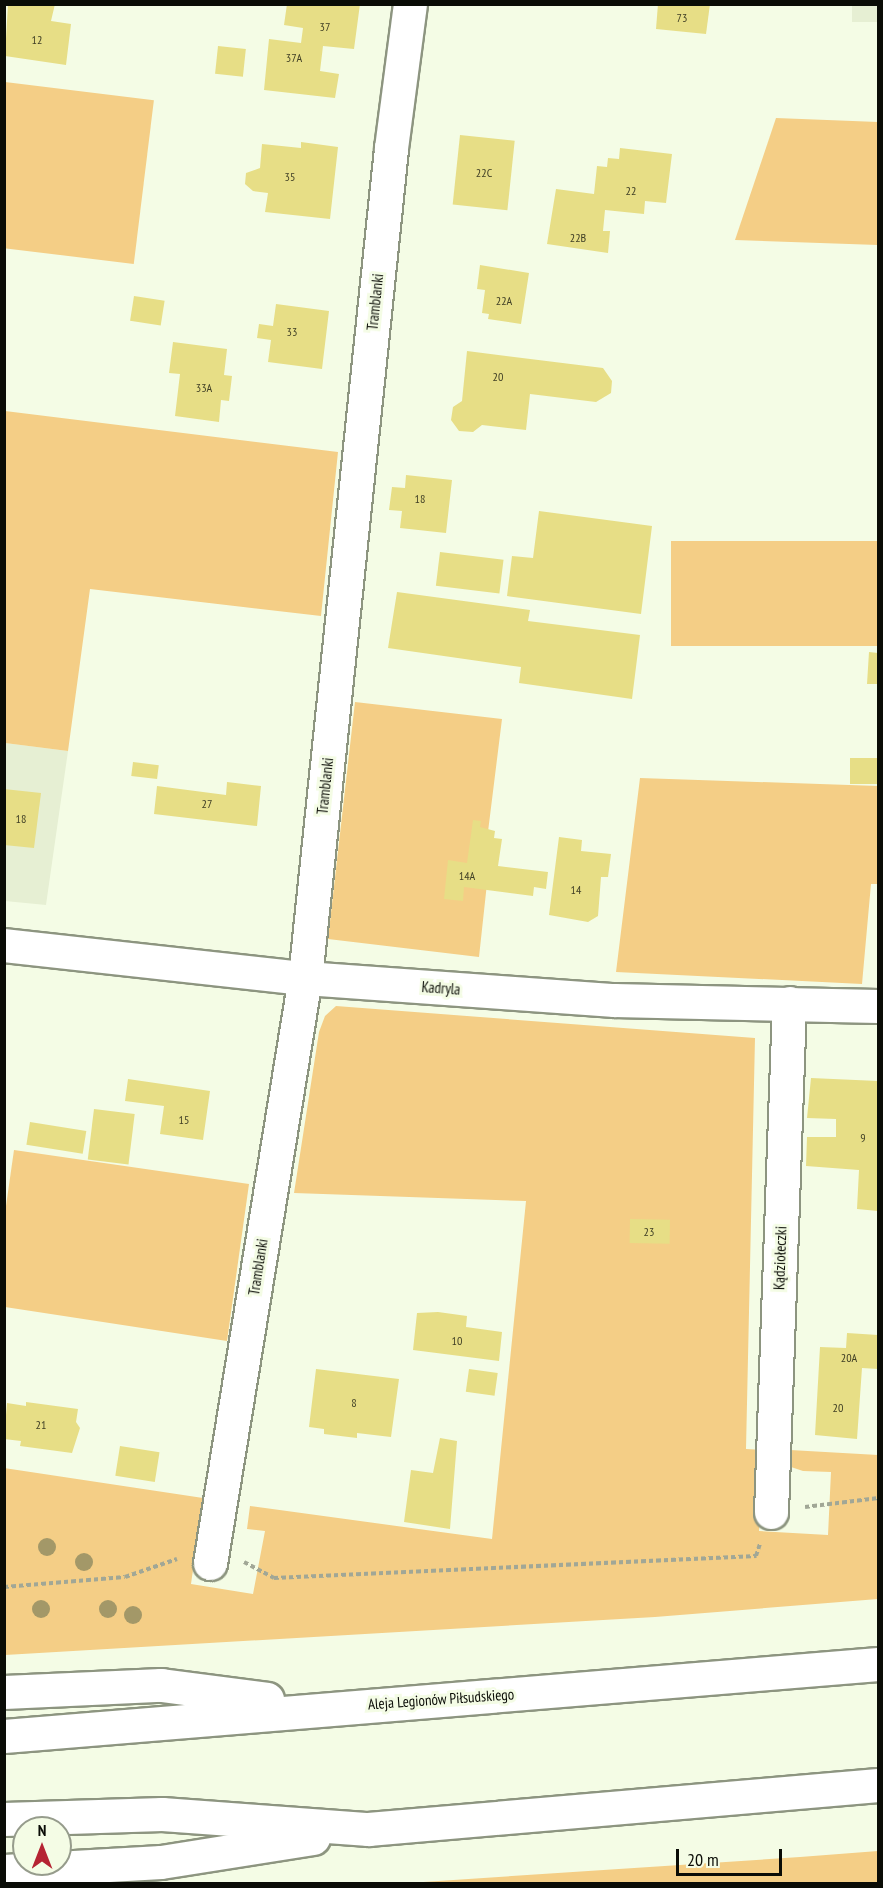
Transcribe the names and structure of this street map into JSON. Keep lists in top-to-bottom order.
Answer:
{
  "streets": {
    "main road": [
      "Tramblanki",
      "Kadryla",
      "Kądziołeczki",
      "Aleja Legionów Piłsudskiego"
    ]
  },
  "crossings": [
    ["Tramblanki", "Kadryla"],
    ["Kadryla", "Kądziołeczki"]
  ],
  "house_numbers": [
    "73",
    "37",
    "12",
    "37A",
    "22C",
    "35",
    "22",
    "22B",
    "22A",
    "33",
    "20",
    "33A",
    "18",
    "27",
    "18",
    "14A",
    "14",
    "15",
    "9",
    "23",
    "10",
    "20A",
    "8",
    "20",
    "21"
  ],
  "scale_bar": "20 m",
  "north": "top"
}
